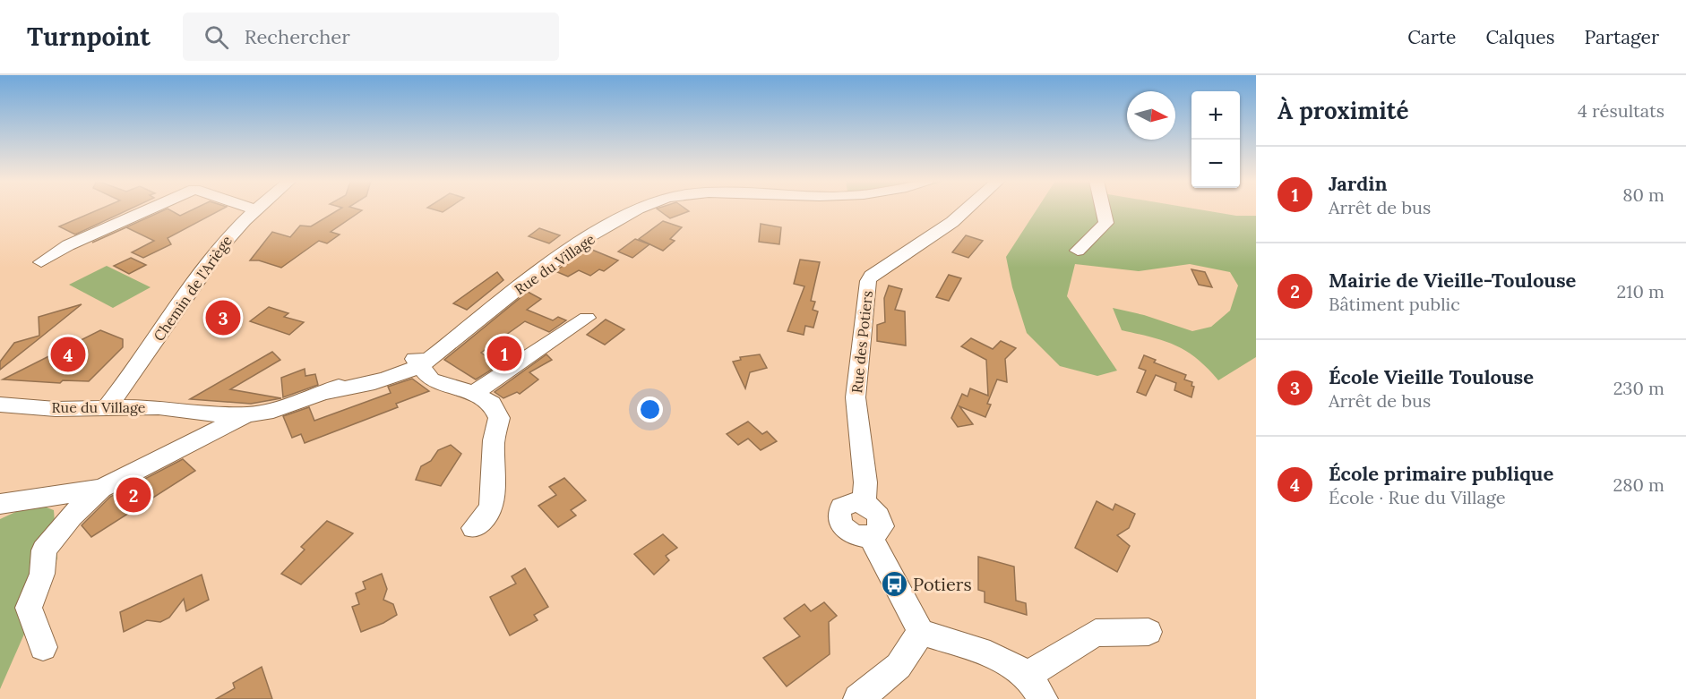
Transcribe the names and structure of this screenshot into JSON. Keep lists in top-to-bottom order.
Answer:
{
  "streets": {
    "street": ["Rue du Village", "Chemin de l'Ariège", "Rue des Potiers"]
  },
  "crossings": [
    ["Rue du Village", "Chemin de l'Ariège"]
  ],
  "places": {
    "bus stop": ["Potiers"]
  },
  "north": "right",
  "page": {
    "header": "Turnpoint",
    "search": "Rechercher",
    "nav": ["Carte", "Calques", "Partager"],
    "heading": ["À proximité", "4 résultats"],
    "map_buttons": ["+", "−"],
    "list": [
      {
        "mark": "1",
        "name": "Jardin",
        "note": "Arrêt de bus",
        "value": "80 m"
      },
      {
        "mark": "2",
        "name": "Mairie de Vieille-Toulouse",
        "note": "Bâtiment public",
        "value": "210 m"
      },
      {
        "mark": "3",
        "name": "École Vieille Toulouse",
        "note": "Arrêt de bus",
        "value": "230 m"
      },
      {
        "mark": "4",
        "name": "École primaire publique",
        "note": "École · Rue du Village",
        "value": "280 m"
      }
    ],
    "pins": [
      "3",
      "1",
      "4",
      "2"
    ]
  }
}
